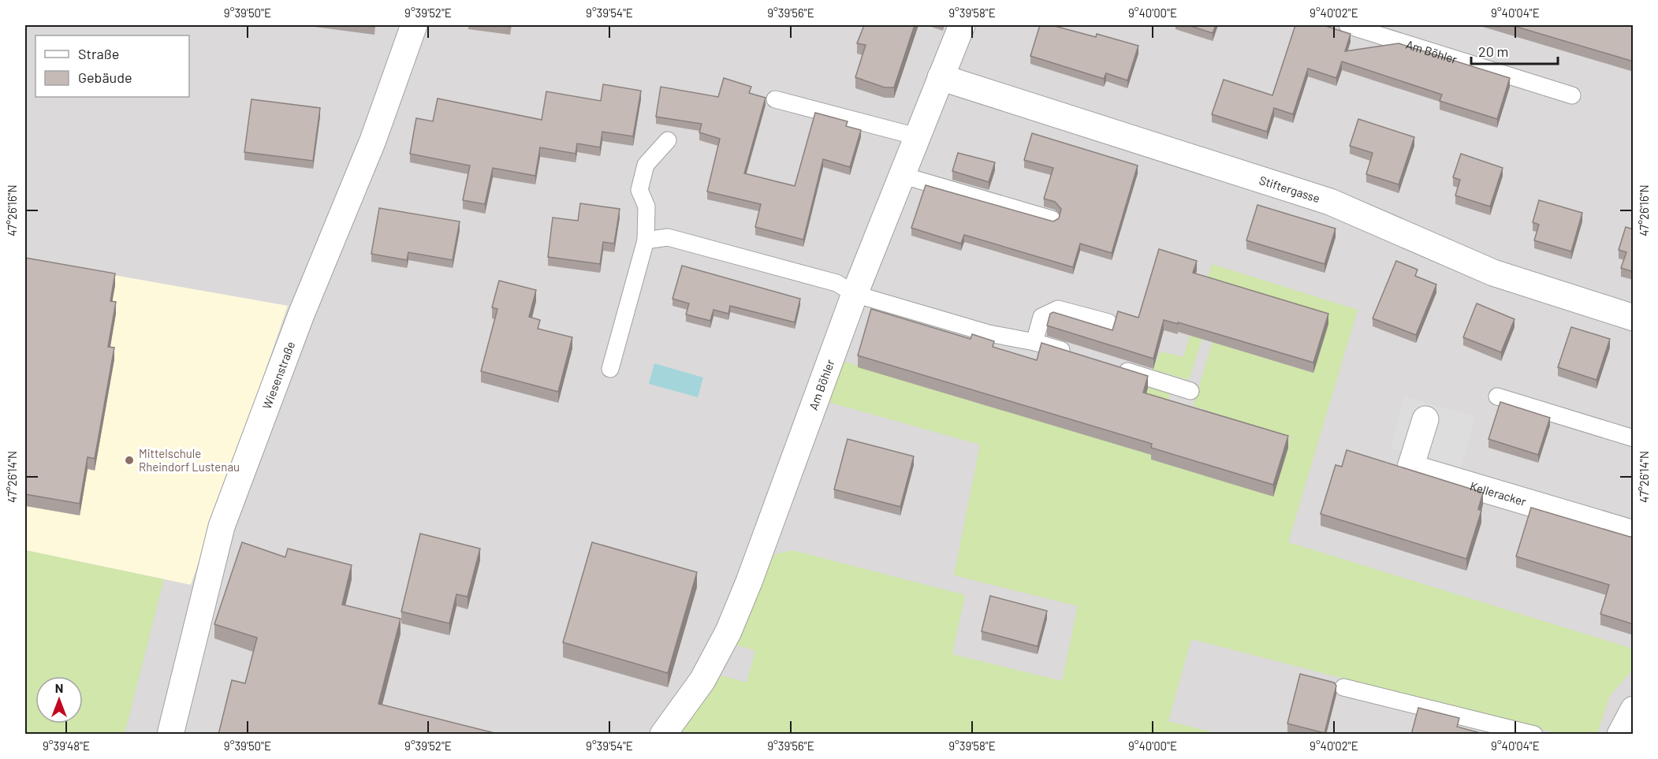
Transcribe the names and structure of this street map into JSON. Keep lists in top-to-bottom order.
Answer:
{
  "streets": {
    "street": [
      "Am Böhler",
      "Stiftergasse",
      "Wiesenstraße",
      "Kelleracker"
    ]
  },
  "crossings": [
    ["Am Böhler", "Stiftergasse"]
  ],
  "places": ["Mittelschule Rheindorf Lustenau"],
  "legend": ["Straße", "Gebäude"],
  "scale_bar": "20 m",
  "north": "top",
  "coordinates": [
    "9°39'50\"E",
    "9°39'52\"E",
    "9°39'54\"E",
    "9°39'56\"E",
    "9°39'58\"E",
    "9°40'00\"E",
    "9°40'02\"E",
    "9°40'04\"E",
    "47°26'16\"N",
    "47°26'14\"N",
    "9°39'48\"E"
  ]
}
